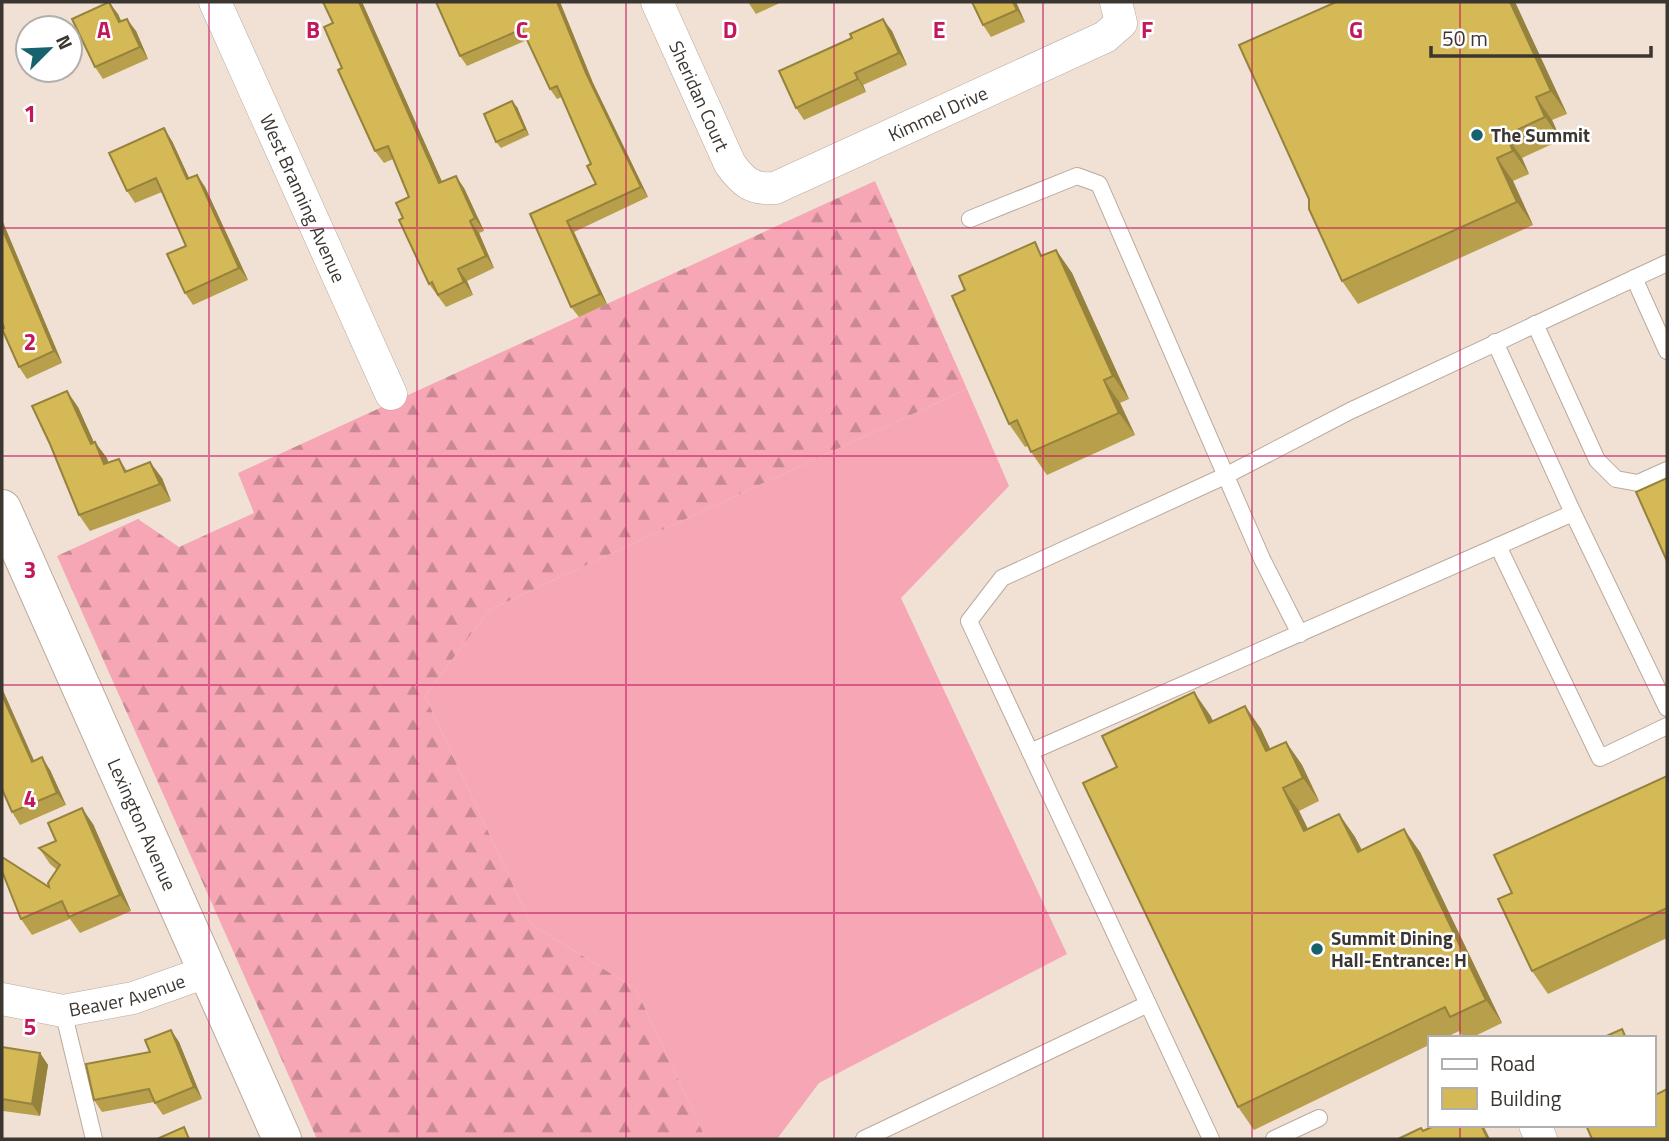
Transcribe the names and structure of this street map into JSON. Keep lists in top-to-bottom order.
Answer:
{
  "streets": {
    "street": [
      "Sheridan Court",
      "Kimmel Drive",
      "West Branning Avenue",
      "Lexington Avenue",
      "Beaver Avenue"
    ]
  },
  "crossings": [
    ["Sheridan Court", "Kimmel Drive"],
    ["Lexington Avenue", "Beaver Avenue"]
  ],
  "places": ["The Summit", "Summit Dining Hall-Entrance: H"],
  "legend": ["Road", "Building"],
  "scale_bar": "50 m",
  "north": "top right",
  "grid": {
    "columns": [
      "A",
      "B",
      "C",
      "D",
      "E",
      "F",
      "G"
    ],
    "rows": [
      "1",
      "2",
      "3",
      "4",
      "5"
    ]
  }
}
